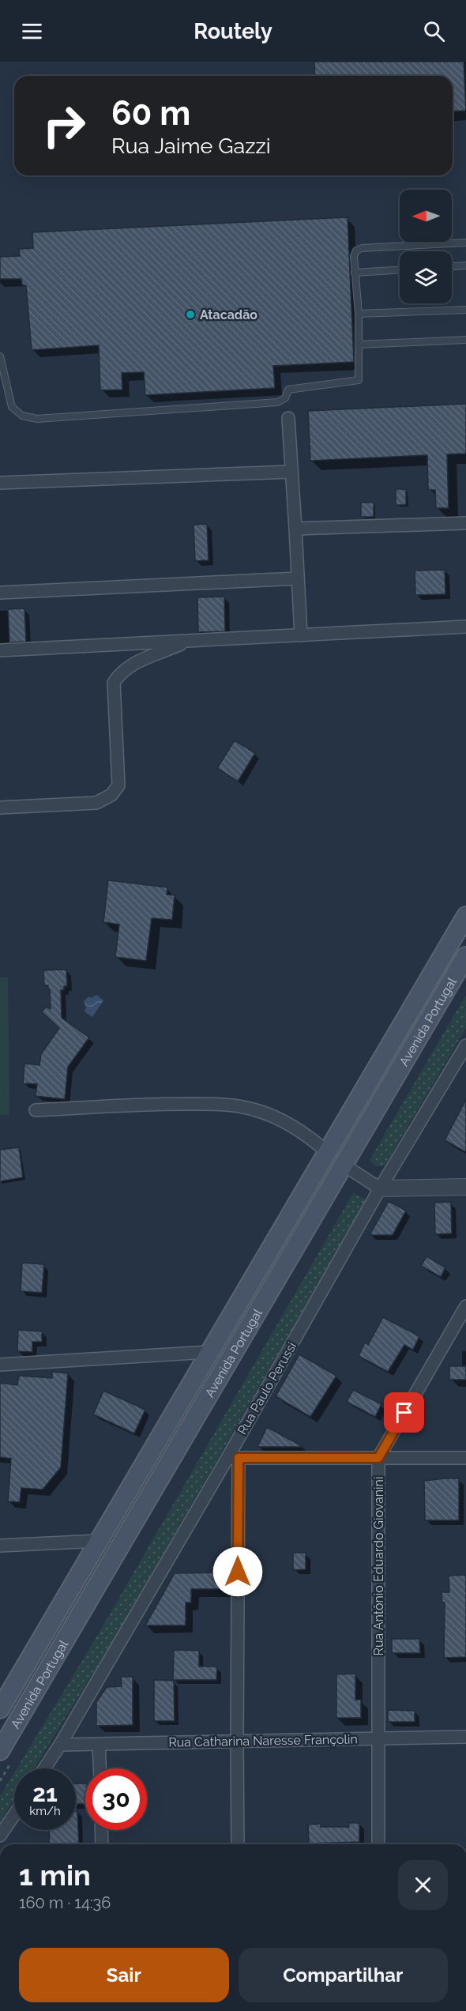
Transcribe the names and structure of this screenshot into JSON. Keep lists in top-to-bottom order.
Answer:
{
  "streets": {
    "main road": ["Avenida Portugal"],
    "street": ["Rua Paulo Perussi", "Rua Antônio Eduardo Giovanini", "Rua Catharina Naresse Françolin"]
  },
  "crossings": [
    ["Rua Paulo Perussi", "Rua Catharina Naresse Françolin"],
    ["Rua Antônio Eduardo Giovanini", "Rua Catharina Naresse Françolin"]
  ],
  "places": ["Atacadão"],
  "north": "left",
  "page": {
    "header": "Routely",
    "turn": ["60 m", "Rua Jaime Gazzi"],
    "speed": "21 km/h",
    "limit": "30",
    "heading": ["1 min", "160 m · 14:36"],
    "buttons": ["Sair", "Compartilhar"]
  }
}
